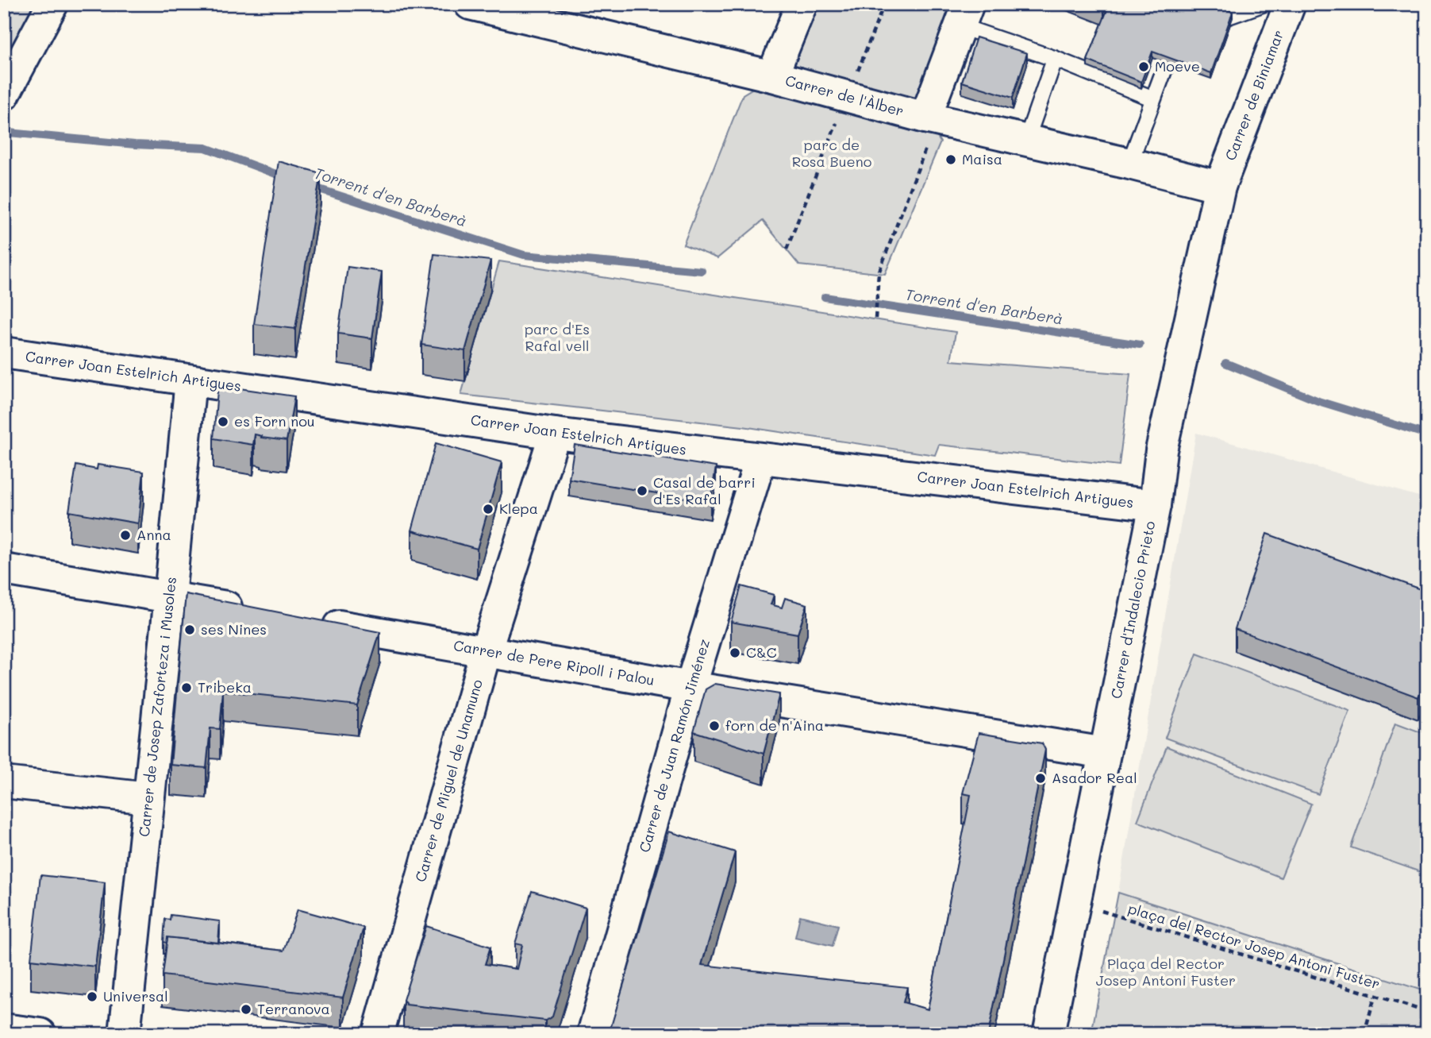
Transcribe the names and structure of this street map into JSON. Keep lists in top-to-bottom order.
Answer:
{
  "streets": {
    "street": [
      "Carrer de Biniamar",
      "Carrer de l'Àlber",
      "Carrer Joan Estelrich Artigues",
      "Carrer d'Indalecio Prieto",
      "Carrer de Pere Ripoll i Palou",
      "Carrer de Josep Zaforteza i Musoles",
      "Carrer de Juan Ramón Jiménez",
      "Carrer de Miguel de Unamuno"
    ],
    "path": ["plaça del Rector Josep Antoni Fuster"]
  },
  "crossings": [
    ["Carrer de Biniamar", "Carrer de l'Àlber"],
    ["Carrer de Biniamar", "Carrer d'Indalecio Prieto"],
    ["Carrer de l'Àlber", "Carrer d'Indalecio Prieto"],
    ["Carrer Joan Estelrich Artigues", "Carrer d'Indalecio Prieto"],
    ["Carrer Joan Estelrich Artigues", "Carrer de Josep Zaforteza i Musoles"],
    ["Carrer Joan Estelrich Artigues", "Carrer de Juan Ramón Jiménez"],
    ["Carrer Joan Estelrich Artigues", "Carrer de Miguel de Unamuno"],
    ["Carrer d'Indalecio Prieto", "Carrer de Pere Ripoll i Palou"],
    ["Carrer d'Indalecio Prieto", "plaça del Rector Josep Antoni Fuster"],
    ["Carrer de Pere Ripoll i Palou", "Carrer de Juan Ramón Jiménez"],
    ["Carrer de Pere Ripoll i Palou", "Carrer de Miguel de Unamuno"]
  ],
  "water": ["Torrent d'en Barberà"],
  "parks": ["parc de Rosa Bueno", "parc d'Es Rafal vell", "Plaça del Rector Josep Antoni Fuster"],
  "places": [
    "Moeve",
    "Maisa",
    "es Forn nou",
    "Casal de barri d'Es Rafal",
    "Klepa",
    "Anna",
    "ses Nines",
    "C&C",
    "Tribeka",
    "forn de n'Aina",
    "Asador Real",
    "Universal",
    "Terranova"
  ]
}
